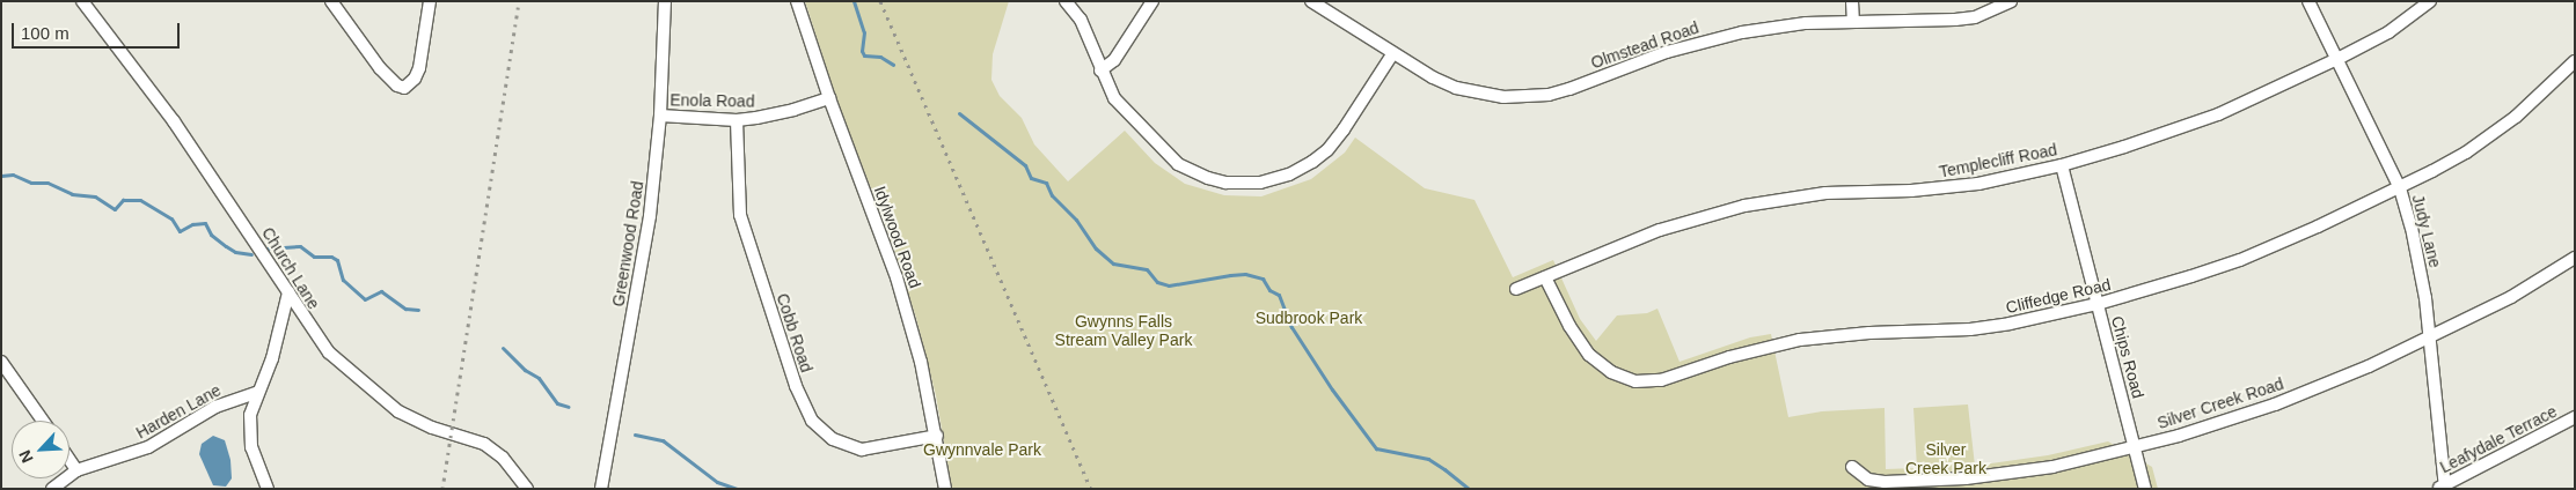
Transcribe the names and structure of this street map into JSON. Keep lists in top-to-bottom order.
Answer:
{
  "streets": {
    "street": [
      "Olmstead Road",
      "Enola Road",
      "Templecliff Road",
      "Judy Lane",
      "Idylwood Road",
      "Greenwood Road",
      "Church Lane",
      "Cliffedge Road",
      "Cobb Road",
      "Chips Road",
      "Silver Creek Road",
      "Harden Lane",
      "Leafydale Terrace"
    ]
  },
  "crossings": [
    ["Enola Road", "Idylwood Road"],
    ["Enola Road", "Greenwood Road"],
    ["Enola Road", "Cobb Road"],
    ["Templecliff Road", "Judy Lane"],
    ["Templecliff Road", "Cliffedge Road"],
    ["Templecliff Road", "Chips Road"],
    ["Judy Lane", "Cliffedge Road"],
    ["Judy Lane", "Silver Creek Road"],
    ["Judy Lane", "Leafydale Terrace"],
    ["Idylwood Road", "Cobb Road"],
    ["Cliffedge Road", "Chips Road"],
    ["Chips Road", "Silver Creek Road"]
  ],
  "parks": [
    "Sudbrook Park",
    "Gwynns Falls Stream Valley Park",
    "Gwynnvale Park",
    "Silver Creek Park"
  ],
  "scale_bar": "100 m",
  "north": "bottom left"
}
